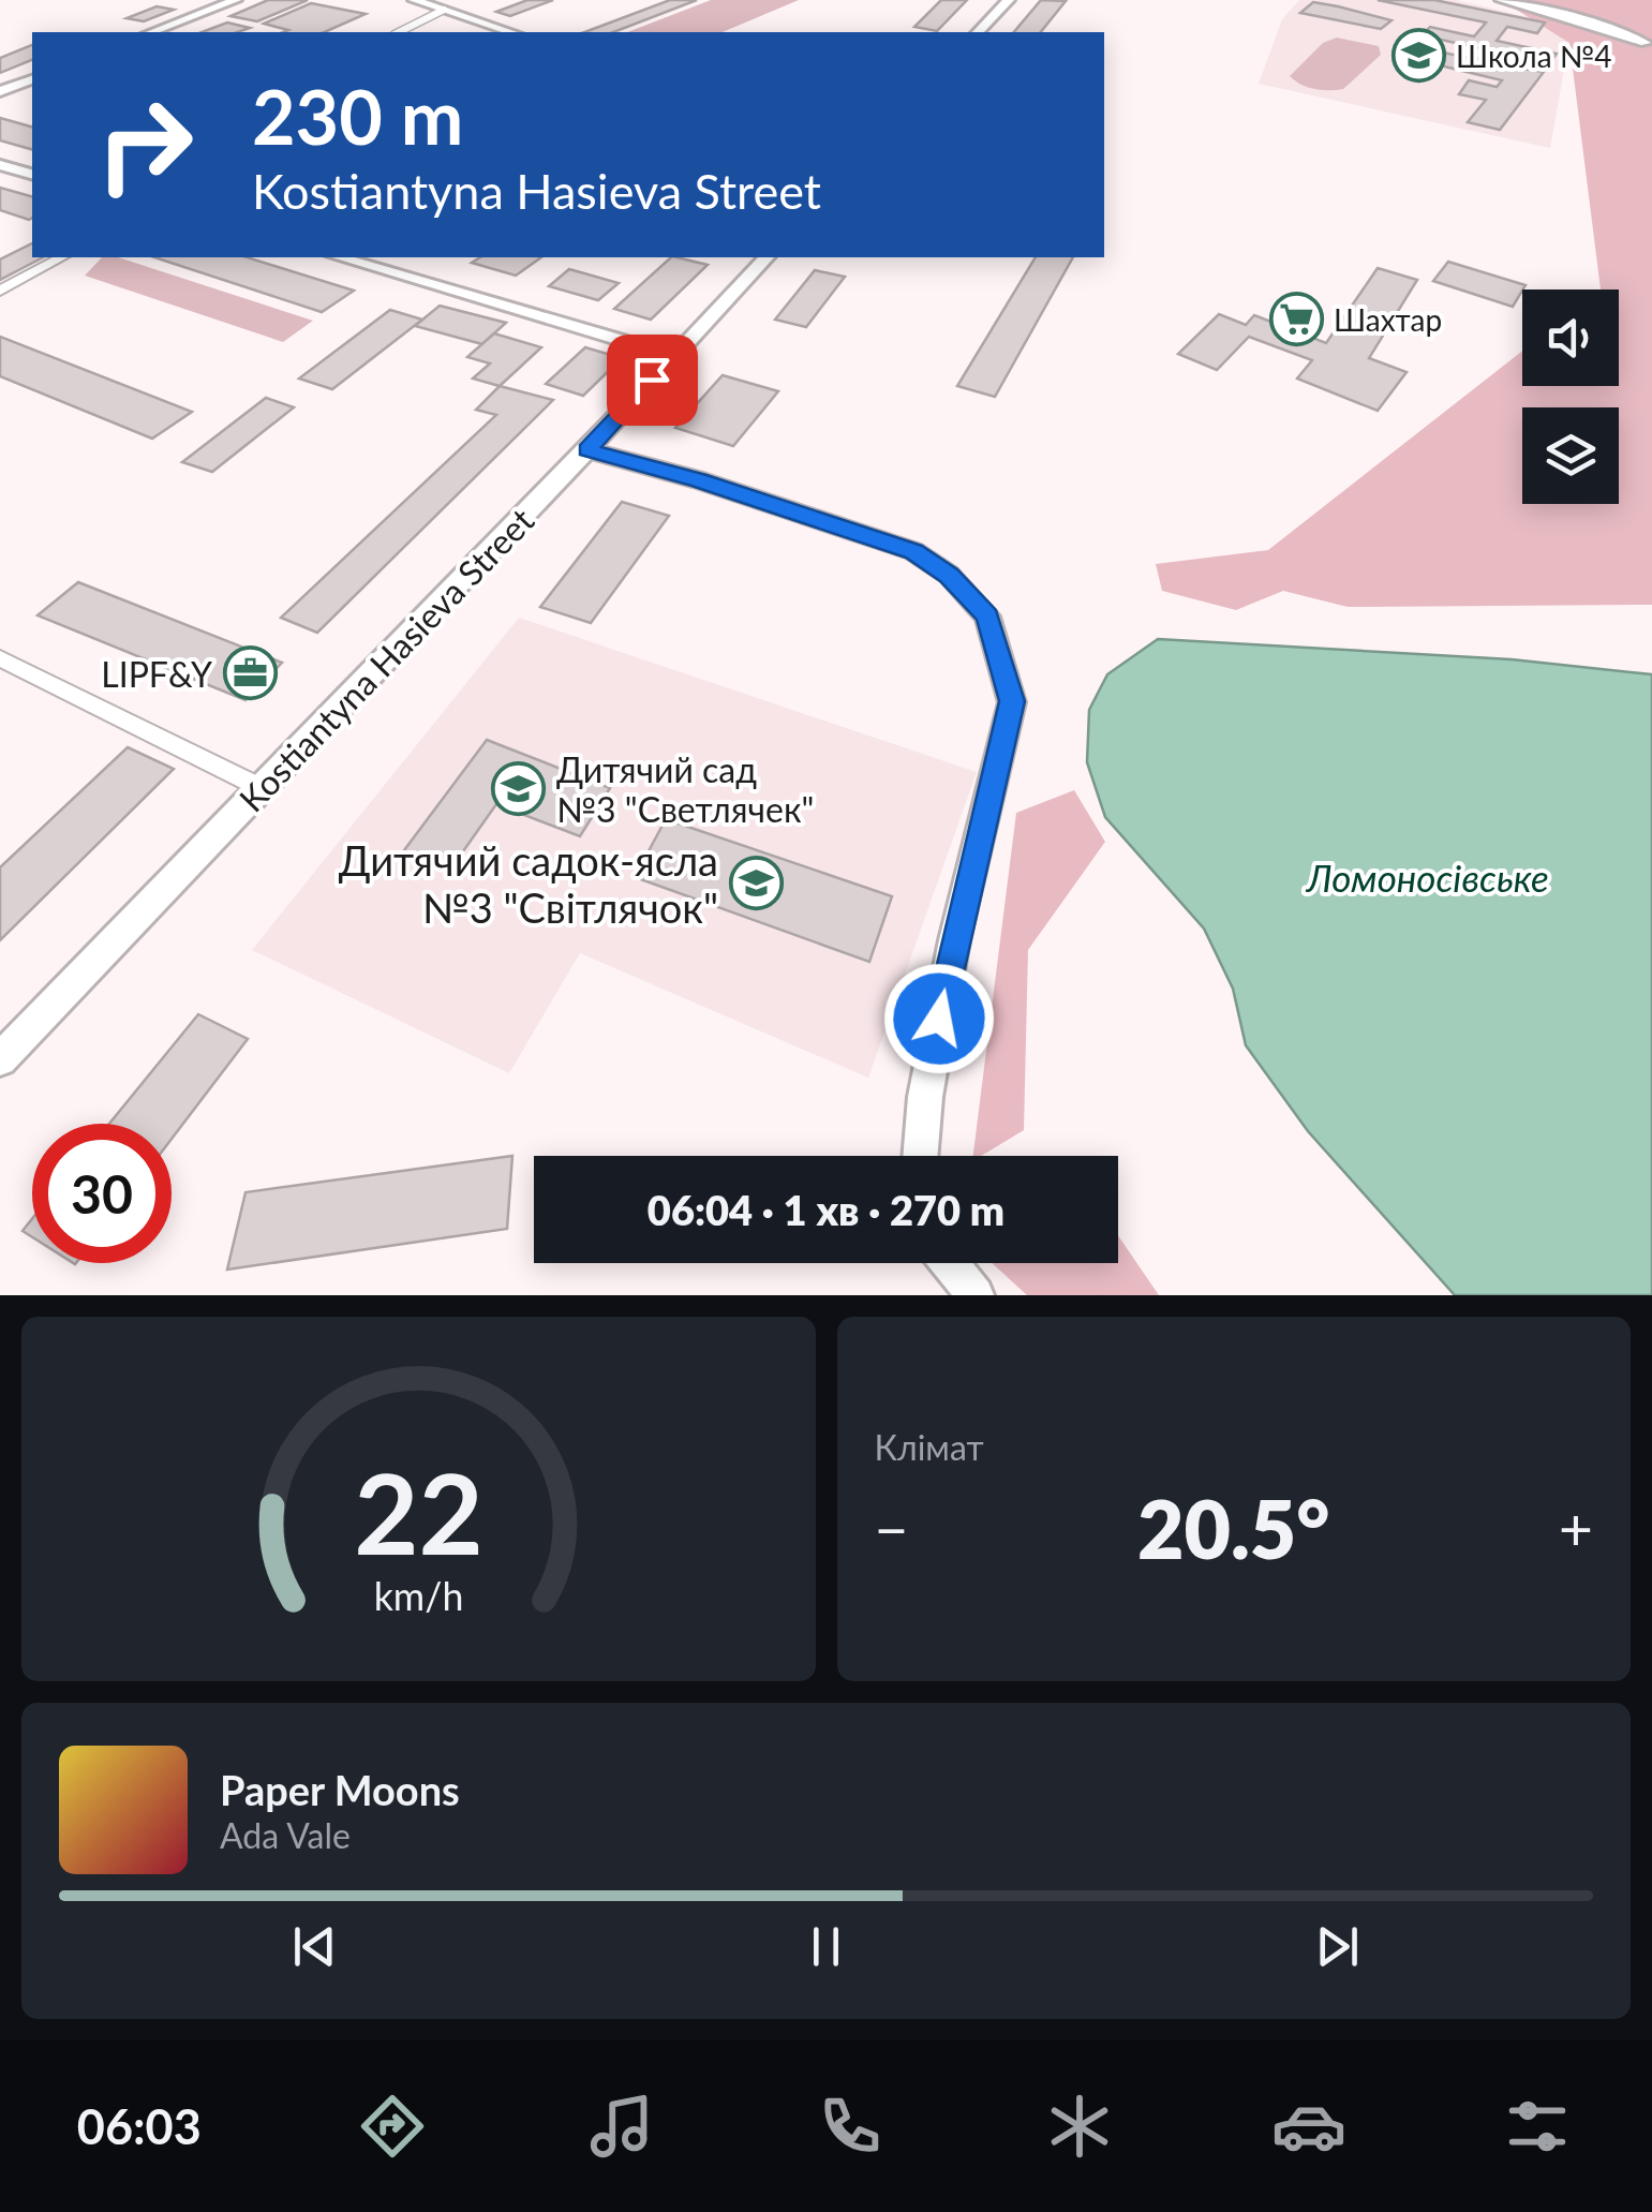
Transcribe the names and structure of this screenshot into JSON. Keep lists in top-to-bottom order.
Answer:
{
  "streets": {
    "street": ["Kostiantyna Hasieva Street"]
  },
  "water": ["Ломоносівське"],
  "places": {
    "school or university": ["Школа №4", "Дитячий сад №3 \"Светлячек\"", "Дитячий садок-ясла №3 \"Світлячок\""],
    "supermarket": ["Шахтар"],
    "office": ["LIPF&Y"]
  },
  "page": {
    "turn": ["230 m", "Kostiantyna Hasieva Street"],
    "limit": "30",
    "trip": "06:04 · 1 хв · 270 m",
    "tile": "Клімат",
    "heat": ["−", "20.5°", "+"],
    "song": ["Paper Moons", "Ada Vale"],
    "tabs": "06:03",
    "gauge": ["22", "km/h"]
  }
}
